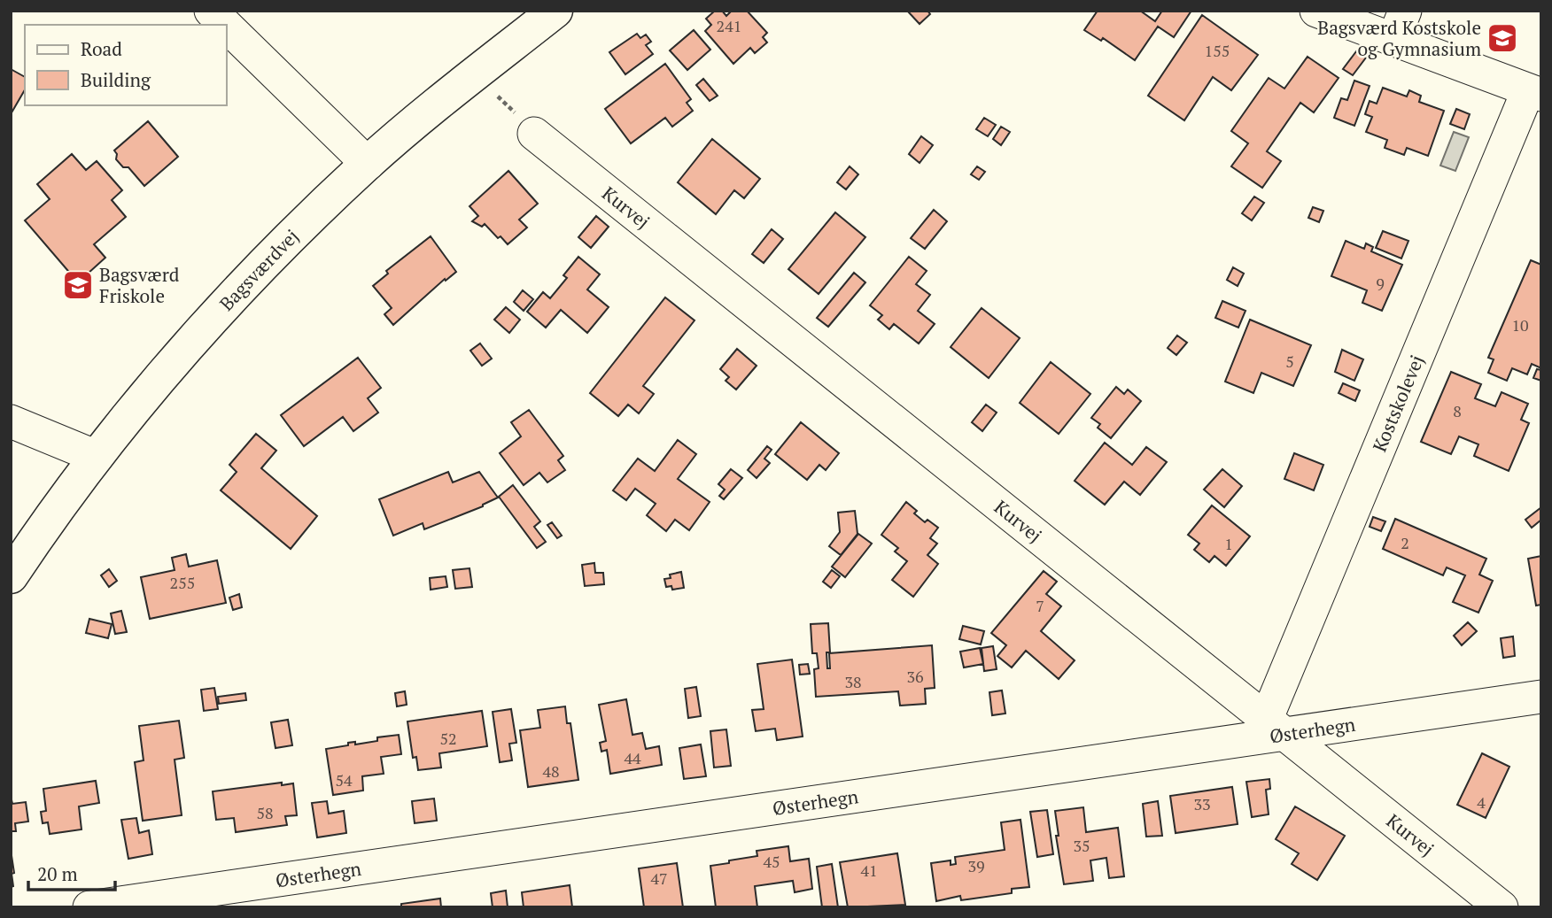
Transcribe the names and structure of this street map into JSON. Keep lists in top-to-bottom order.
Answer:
{
  "streets": {
    "main road": ["Bagsværdvej"],
    "street": ["Kurvej", "Kostskolevej", "Østerhegn"]
  },
  "crossings": [
    ["Kurvej", "Kostskolevej"],
    ["Kurvej", "Østerhegn"],
    ["Kostskolevej", "Østerhegn"]
  ],
  "places": {
    "school or university": ["Bagsværd Kostskole og Gymnasium", "Bagsværd Friskole"]
  },
  "house_numbers": [
    "241",
    "155",
    "9",
    "10",
    "5",
    "8",
    "2",
    "1",
    "255",
    "7",
    "36",
    "38",
    "52",
    "44",
    "48",
    "54",
    "4",
    "33",
    "58",
    "35",
    "45",
    "39",
    "41",
    "47"
  ],
  "legend": ["Road", "Building"],
  "scale_bar": "20 m"
}
